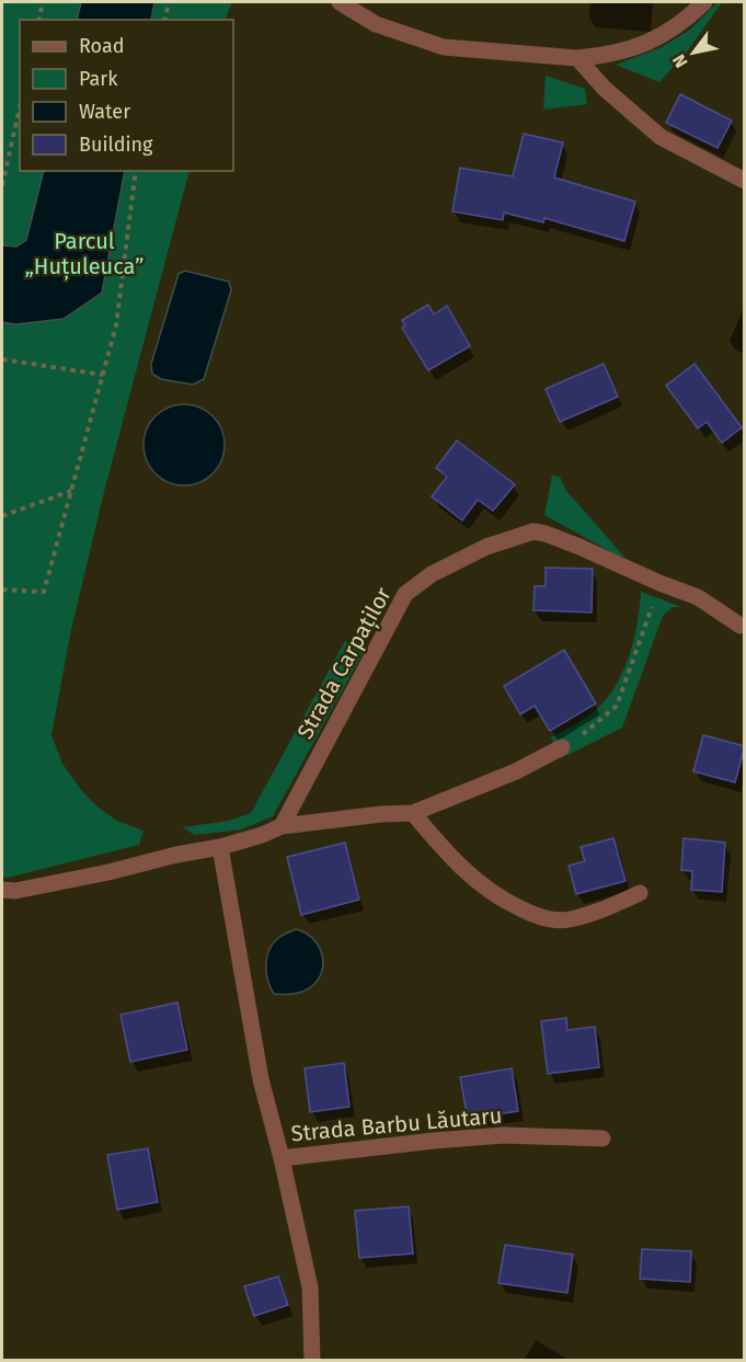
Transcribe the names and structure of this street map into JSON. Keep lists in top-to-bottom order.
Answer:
{
  "streets": {
    "street": ["Strada Carpaților", "Strada Barbu Lăutaru"]
  },
  "parks": ["Parcul „Huțuleuca”"],
  "legend": [
    "Road",
    "Park",
    "Water",
    "Building"
  ],
  "north": "bottom left"
}
